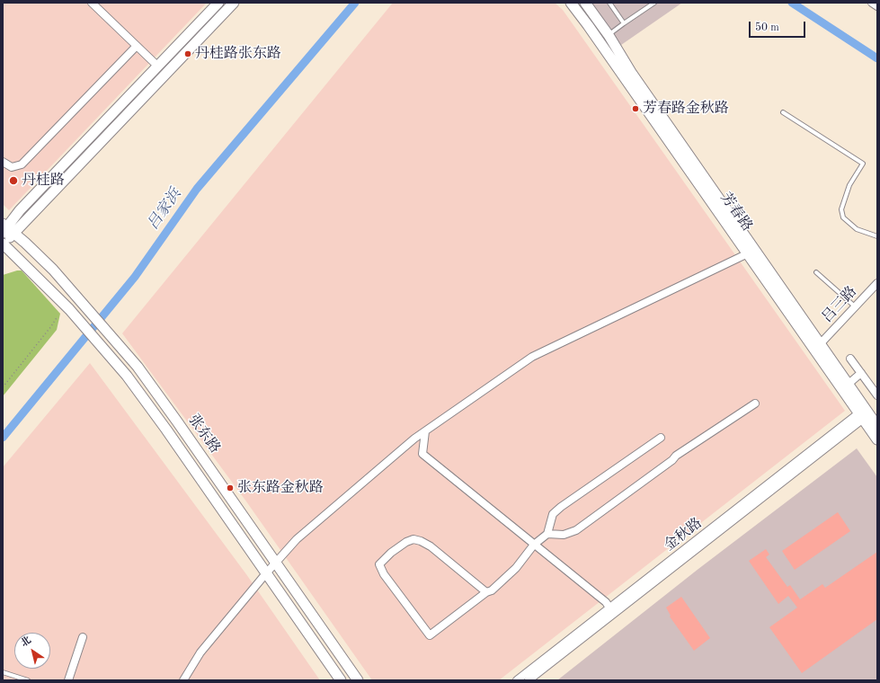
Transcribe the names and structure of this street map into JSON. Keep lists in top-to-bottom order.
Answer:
{
  "streets": {
    "street": [
      "芳春路",
      "吕三路",
      "张东路",
      "金秋路"
    ]
  },
  "crossings": [
    ["芳春路", "吕三路"],
    ["芳春路", "金秋路"]
  ],
  "water": ["吕家浜"],
  "places": [
    "丹桂路张东路",
    "芳春路金秋路",
    "丹桂路",
    "张东路金秋路"
  ],
  "scale_bar": "50 m",
  "north": "top left"
}
